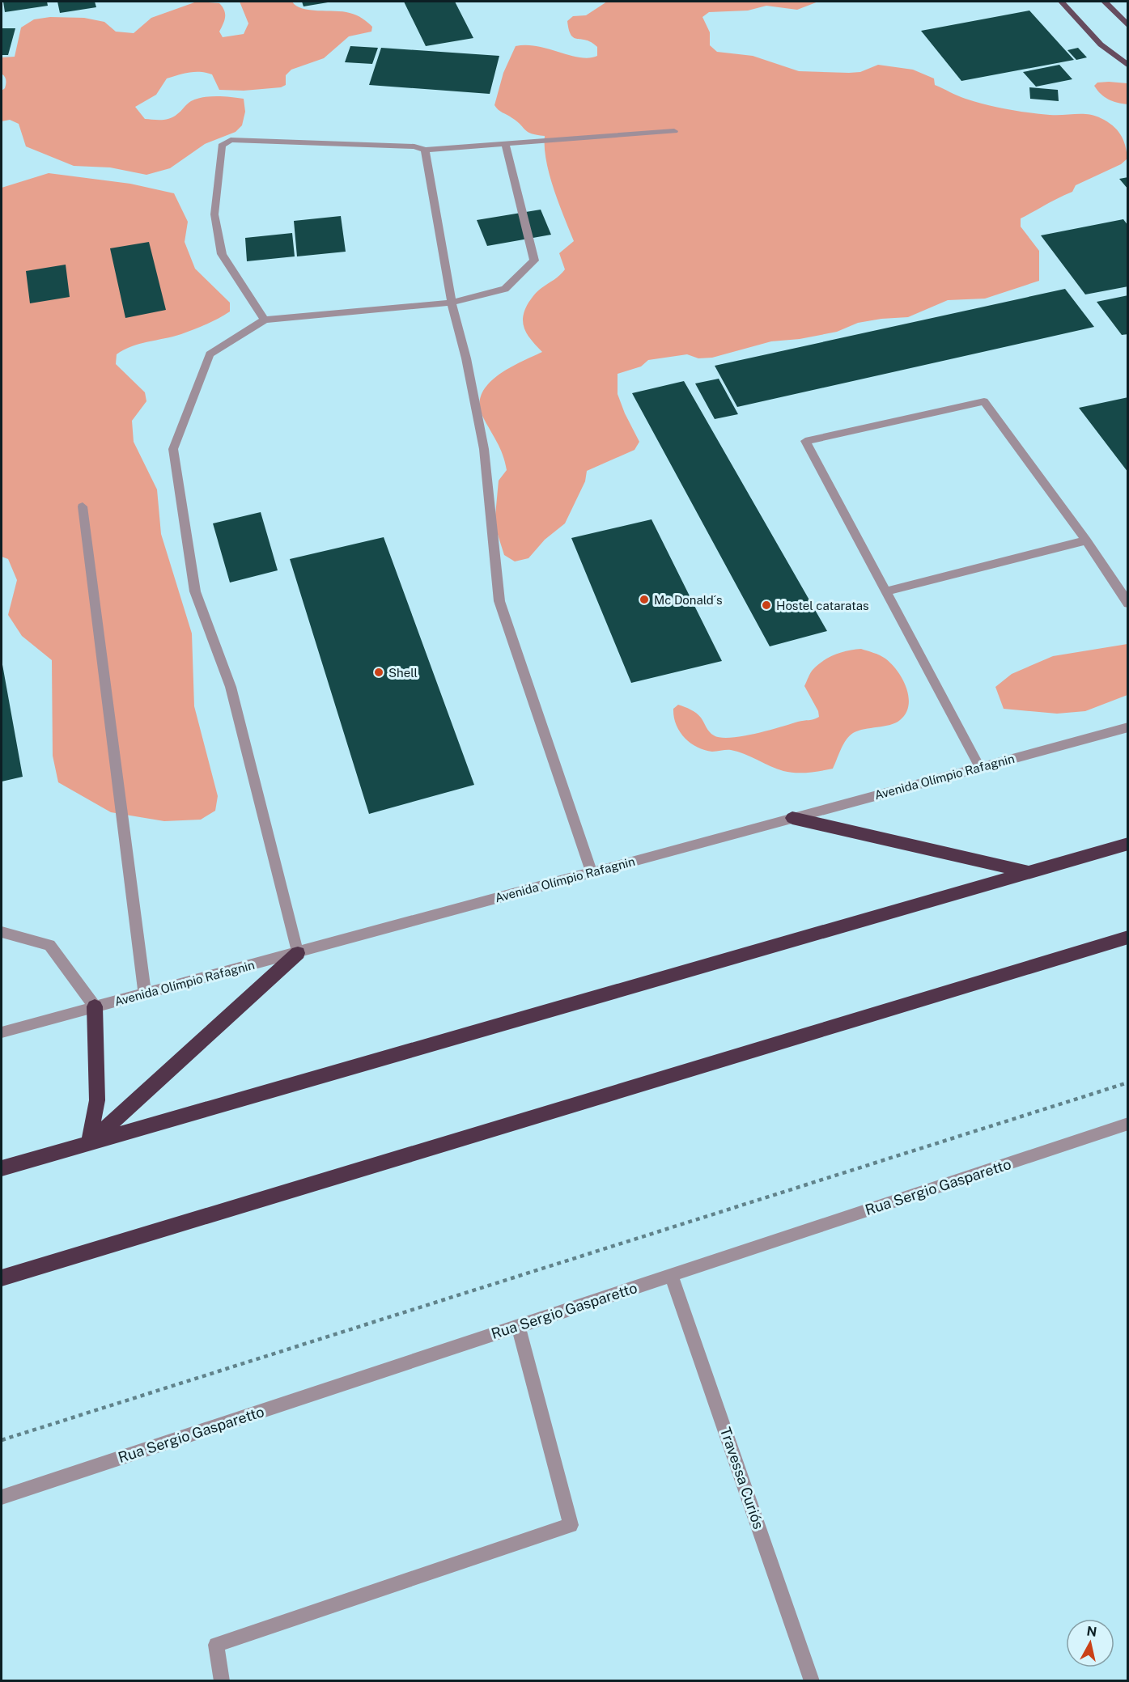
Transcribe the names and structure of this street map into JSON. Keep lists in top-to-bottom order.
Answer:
{
  "streets": {
    "street": ["Avenida Olímpio Rafagnin", "Rua Sergio Gasparetto", "Travessa Curiós"]
  },
  "crossings": [
    ["Rua Sergio Gasparetto", "Travessa Curiós"]
  ],
  "places": ["Mc Donald´s", "Hostel cataratas", "Shell"],
  "north": "top"
}
